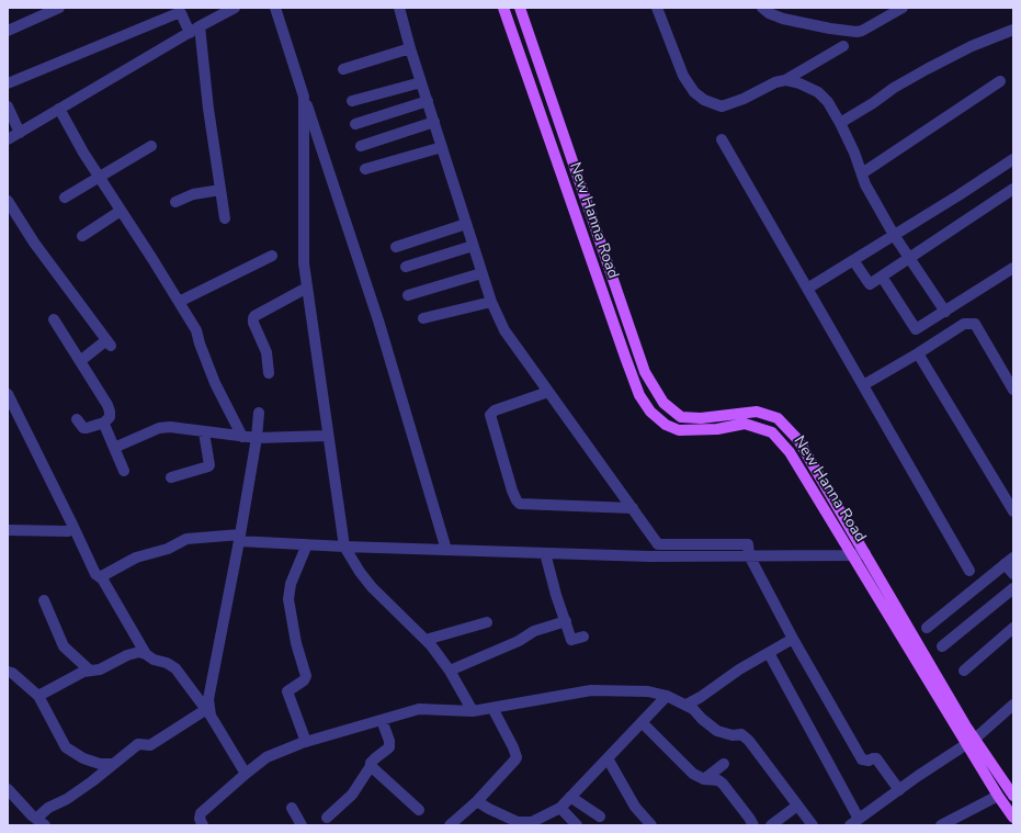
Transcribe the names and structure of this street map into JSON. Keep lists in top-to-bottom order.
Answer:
{
  "streets": {
    "main road": ["New Hanna Road"]
  }
}
